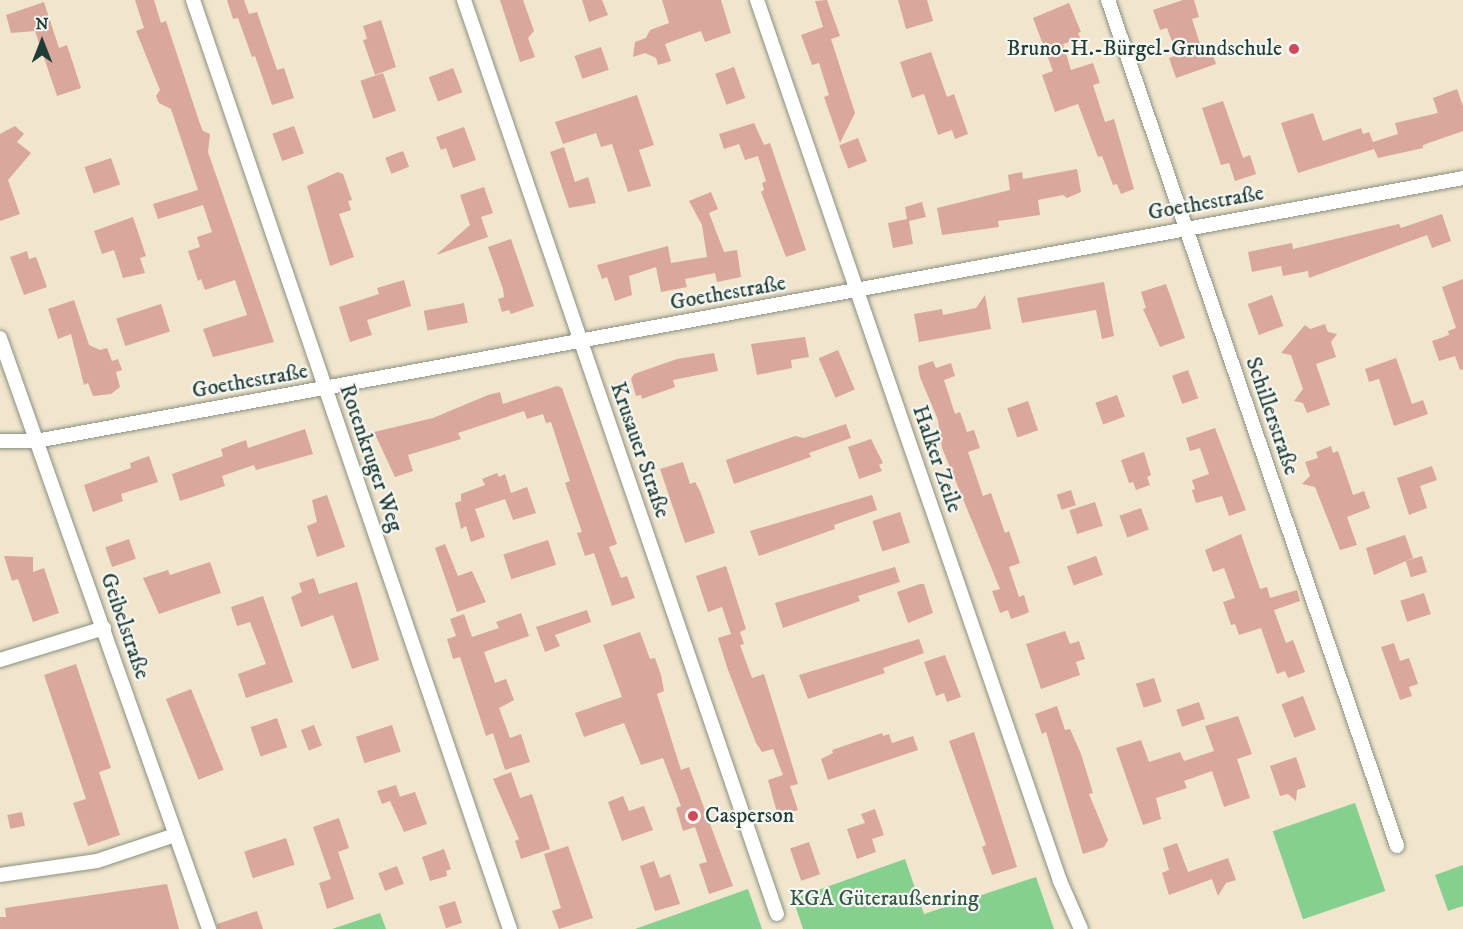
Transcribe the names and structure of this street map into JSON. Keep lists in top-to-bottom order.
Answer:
{
  "streets": {
    "street": [
      "Goethestraße",
      "Schillerstraße",
      "Krusauer Straße",
      "Rotenkruger Weg",
      "Halker Zeile",
      "Geibelstraße"
    ]
  },
  "crossings": [
    ["Goethestraße", "Schillerstraße"],
    ["Goethestraße", "Krusauer Straße"],
    ["Goethestraße", "Rotenkruger Weg"],
    ["Goethestraße", "Halker Zeile"],
    ["Goethestraße", "Geibelstraße"]
  ],
  "parks": ["KGA Güteraußenring"],
  "places": ["Bruno-H.-Bürgel-Grundschule", "Casperson"],
  "north": "top"
}
